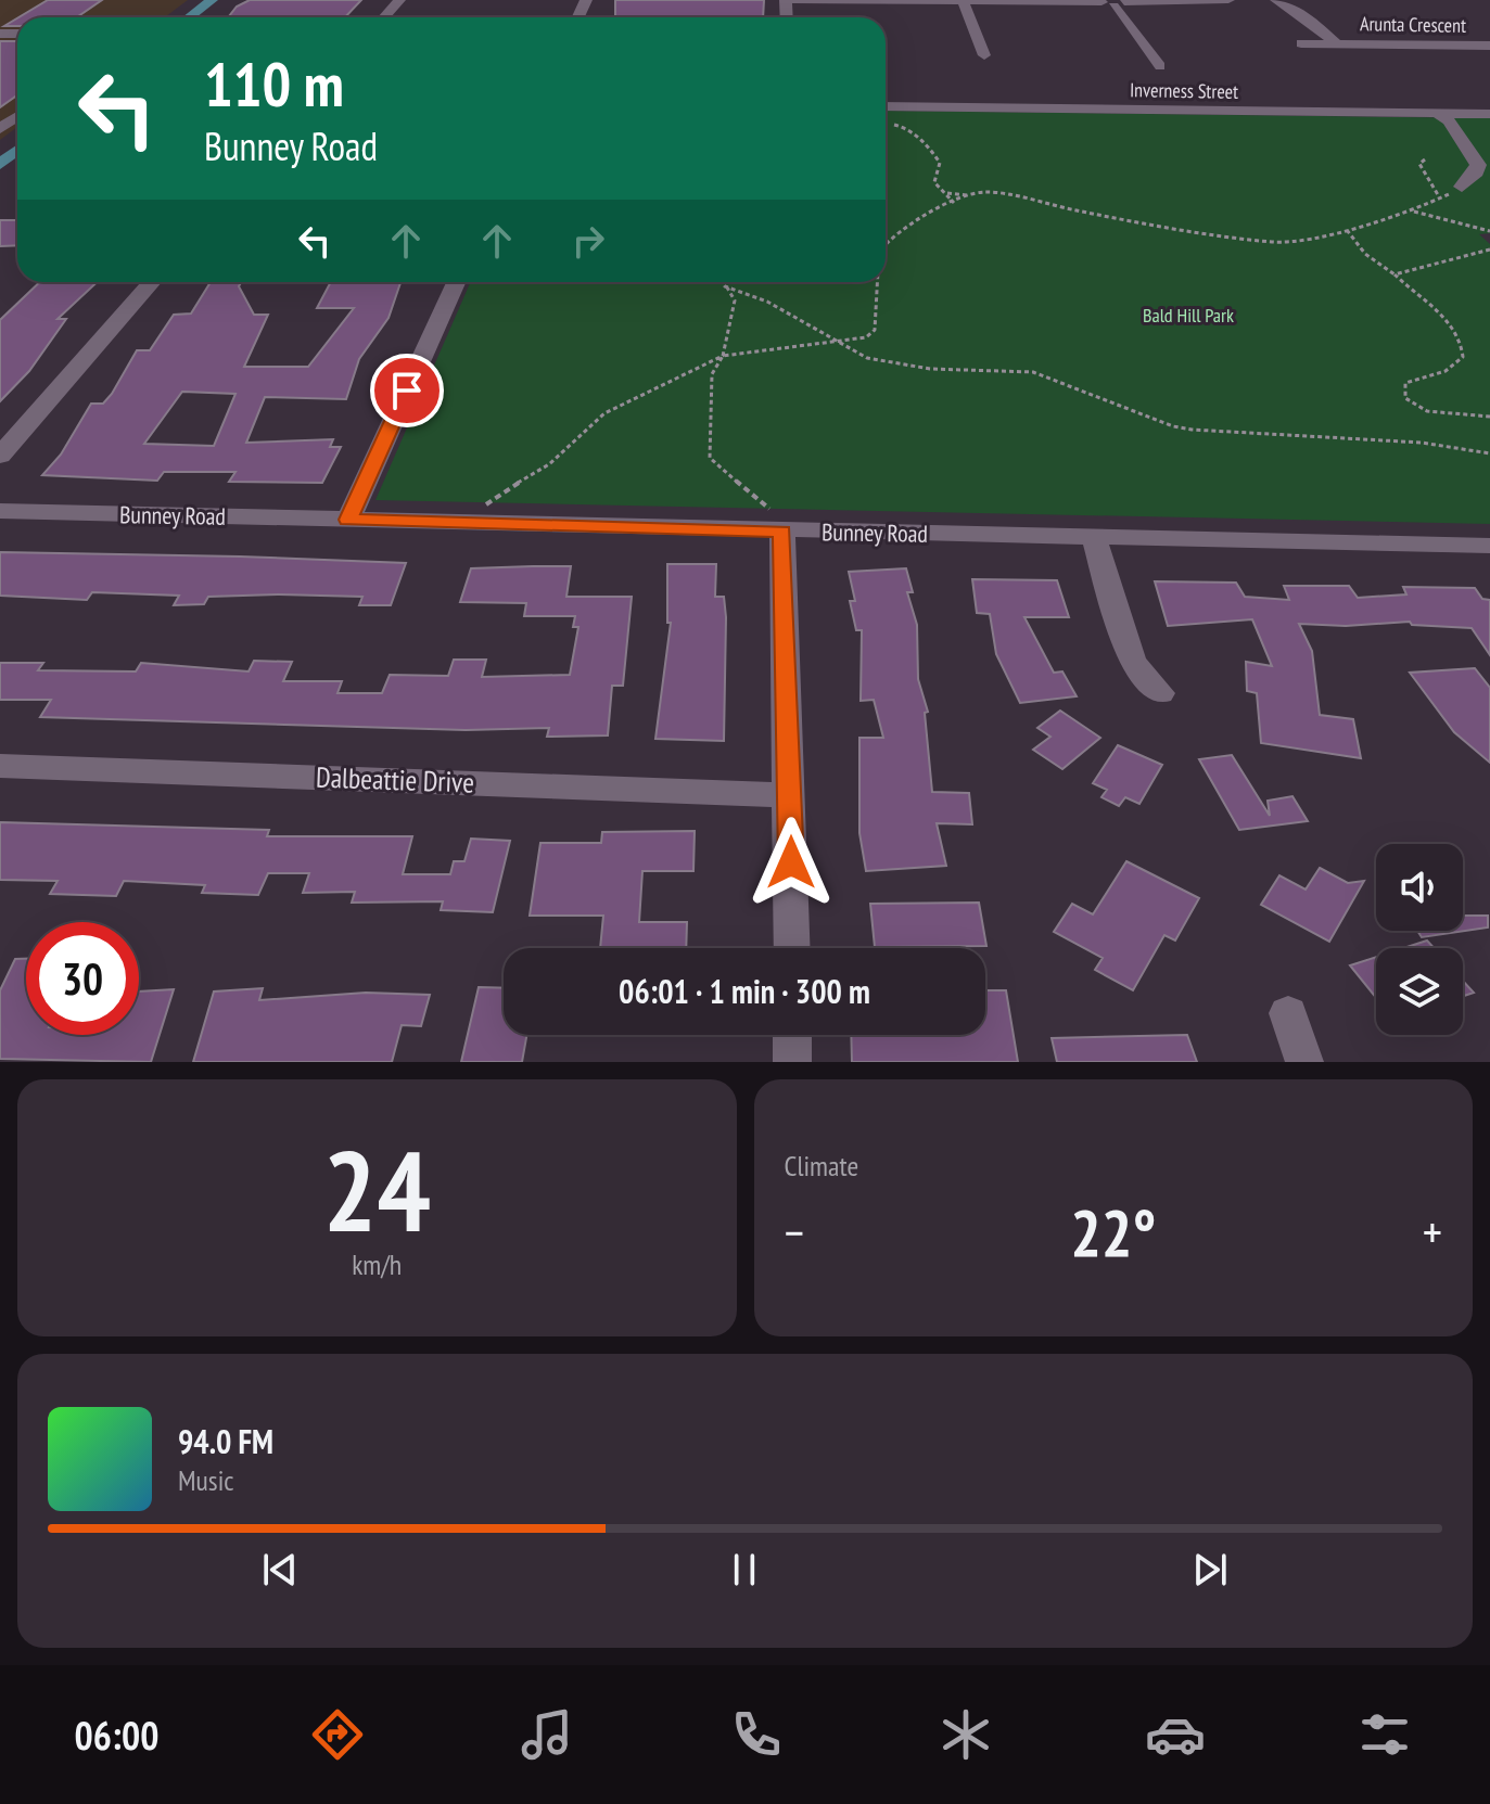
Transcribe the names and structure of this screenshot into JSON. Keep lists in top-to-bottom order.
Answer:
{
  "streets": {
    "street": [
      "Arunta Crescent",
      "Inverness Street",
      "Bunney Road",
      "Dalbeattie Drive"
    ]
  },
  "parks": ["Bald Hill Park"],
  "page": {
    "turn": ["110 m", "Bunney Road"],
    "limit": "30",
    "trip": "06:01 · 1 min · 300 m",
    "tile": [
      ["24", "km/h"],
      "Climate"
    ],
    "heat": ["−", "22°", "+"],
    "song": ["94.0 FM", "Music"],
    "tabs": "06:00"
  }
}
